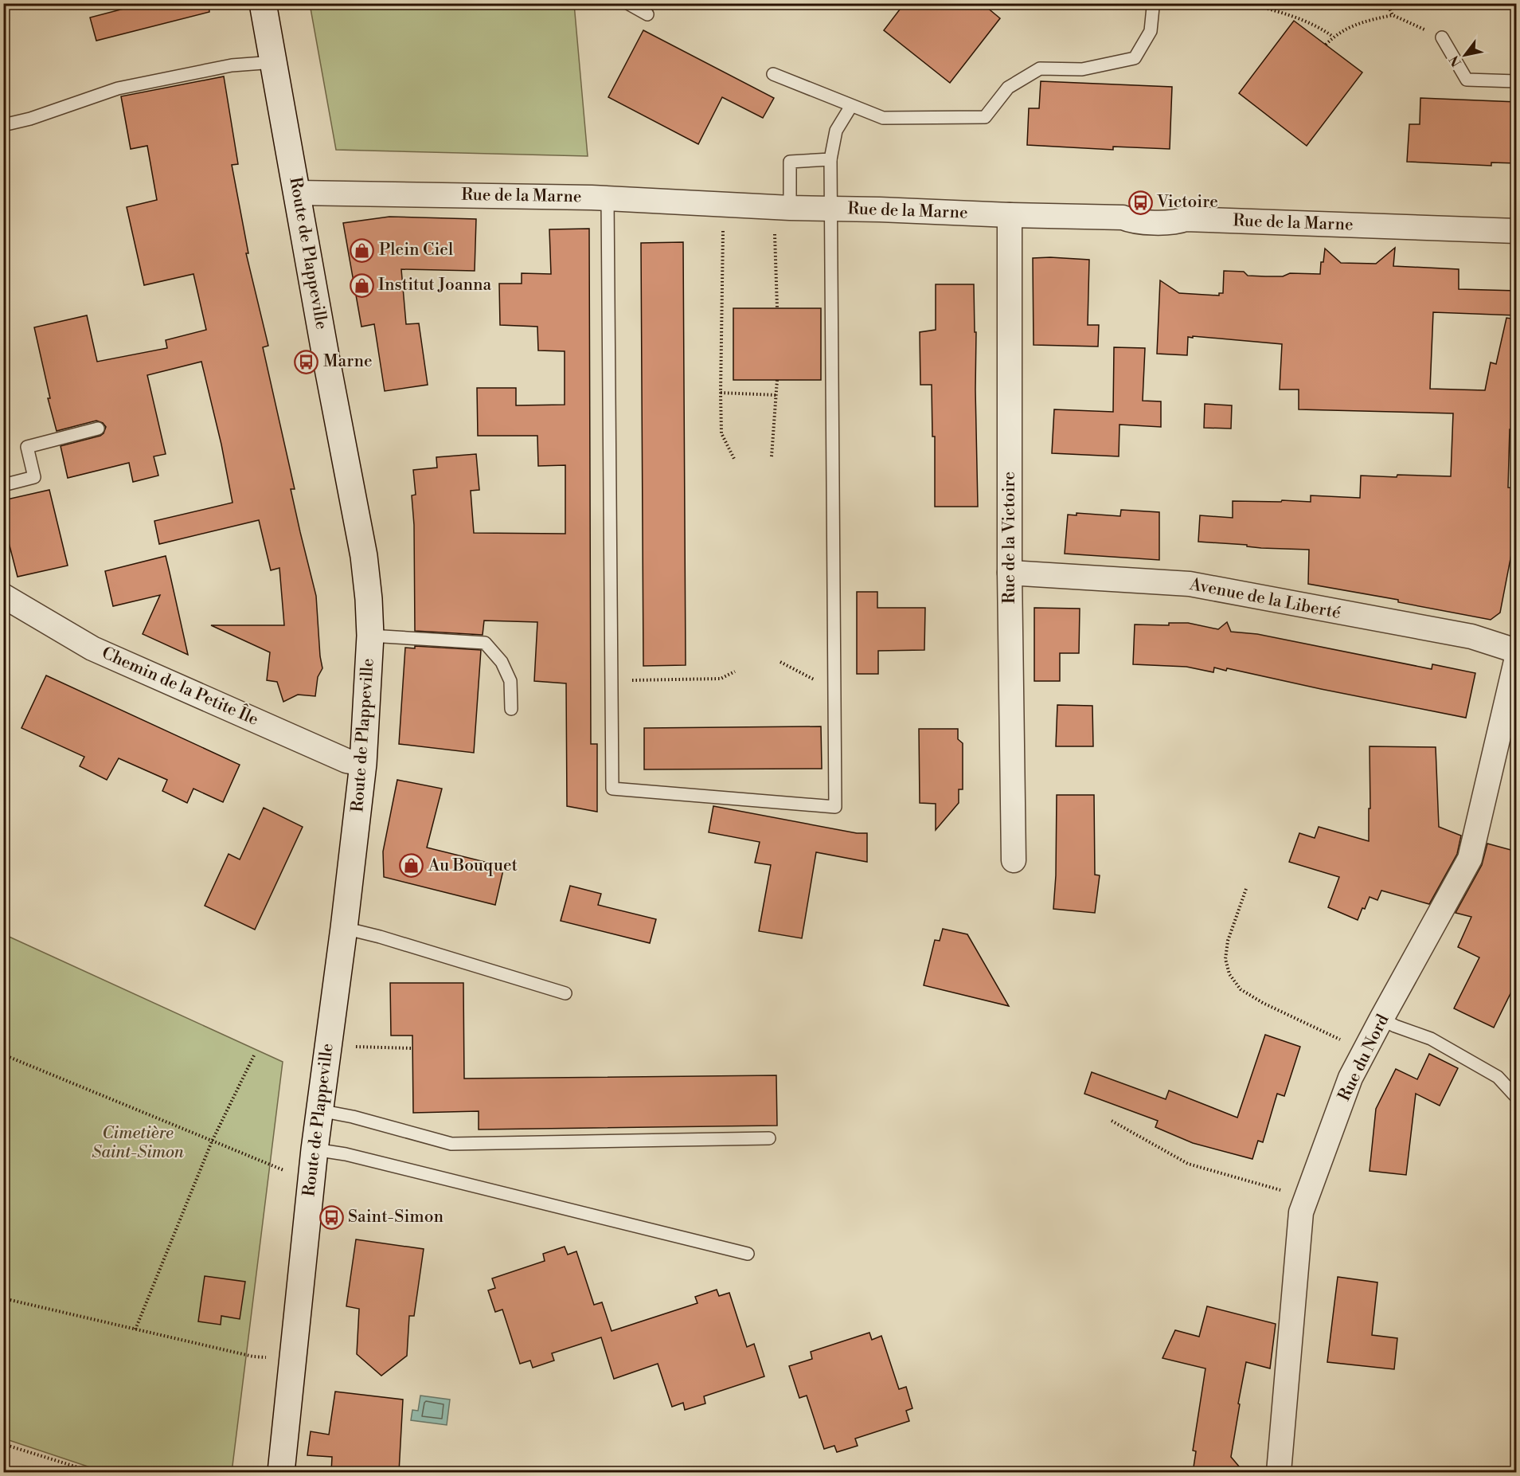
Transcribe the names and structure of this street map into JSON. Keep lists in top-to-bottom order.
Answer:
{
  "streets": {
    "street": [
      "Rue de la Marne",
      "Route de Plappeville",
      "Rue de la Victoire",
      "Avenue de la Liberté",
      "Chemin de la Petite Île",
      "Rue du Nord"
    ]
  },
  "crossings": [
    ["Rue de la Marne", "Route de Plappeville"],
    ["Rue de la Marne", "Rue de la Victoire"],
    ["Route de Plappeville", "Chemin de la Petite Île"],
    ["Rue de la Victoire", "Avenue de la Liberté"]
  ],
  "parks": ["Cimetière Saint-Simon"],
  "places": {
    "bus stop": ["Victoire", "Marne", "Saint-Simon"],
    "shop": ["Plein Ciel", "Institut Joanna", "Au Bouquet"]
  },
  "north": "bottom left"
}
